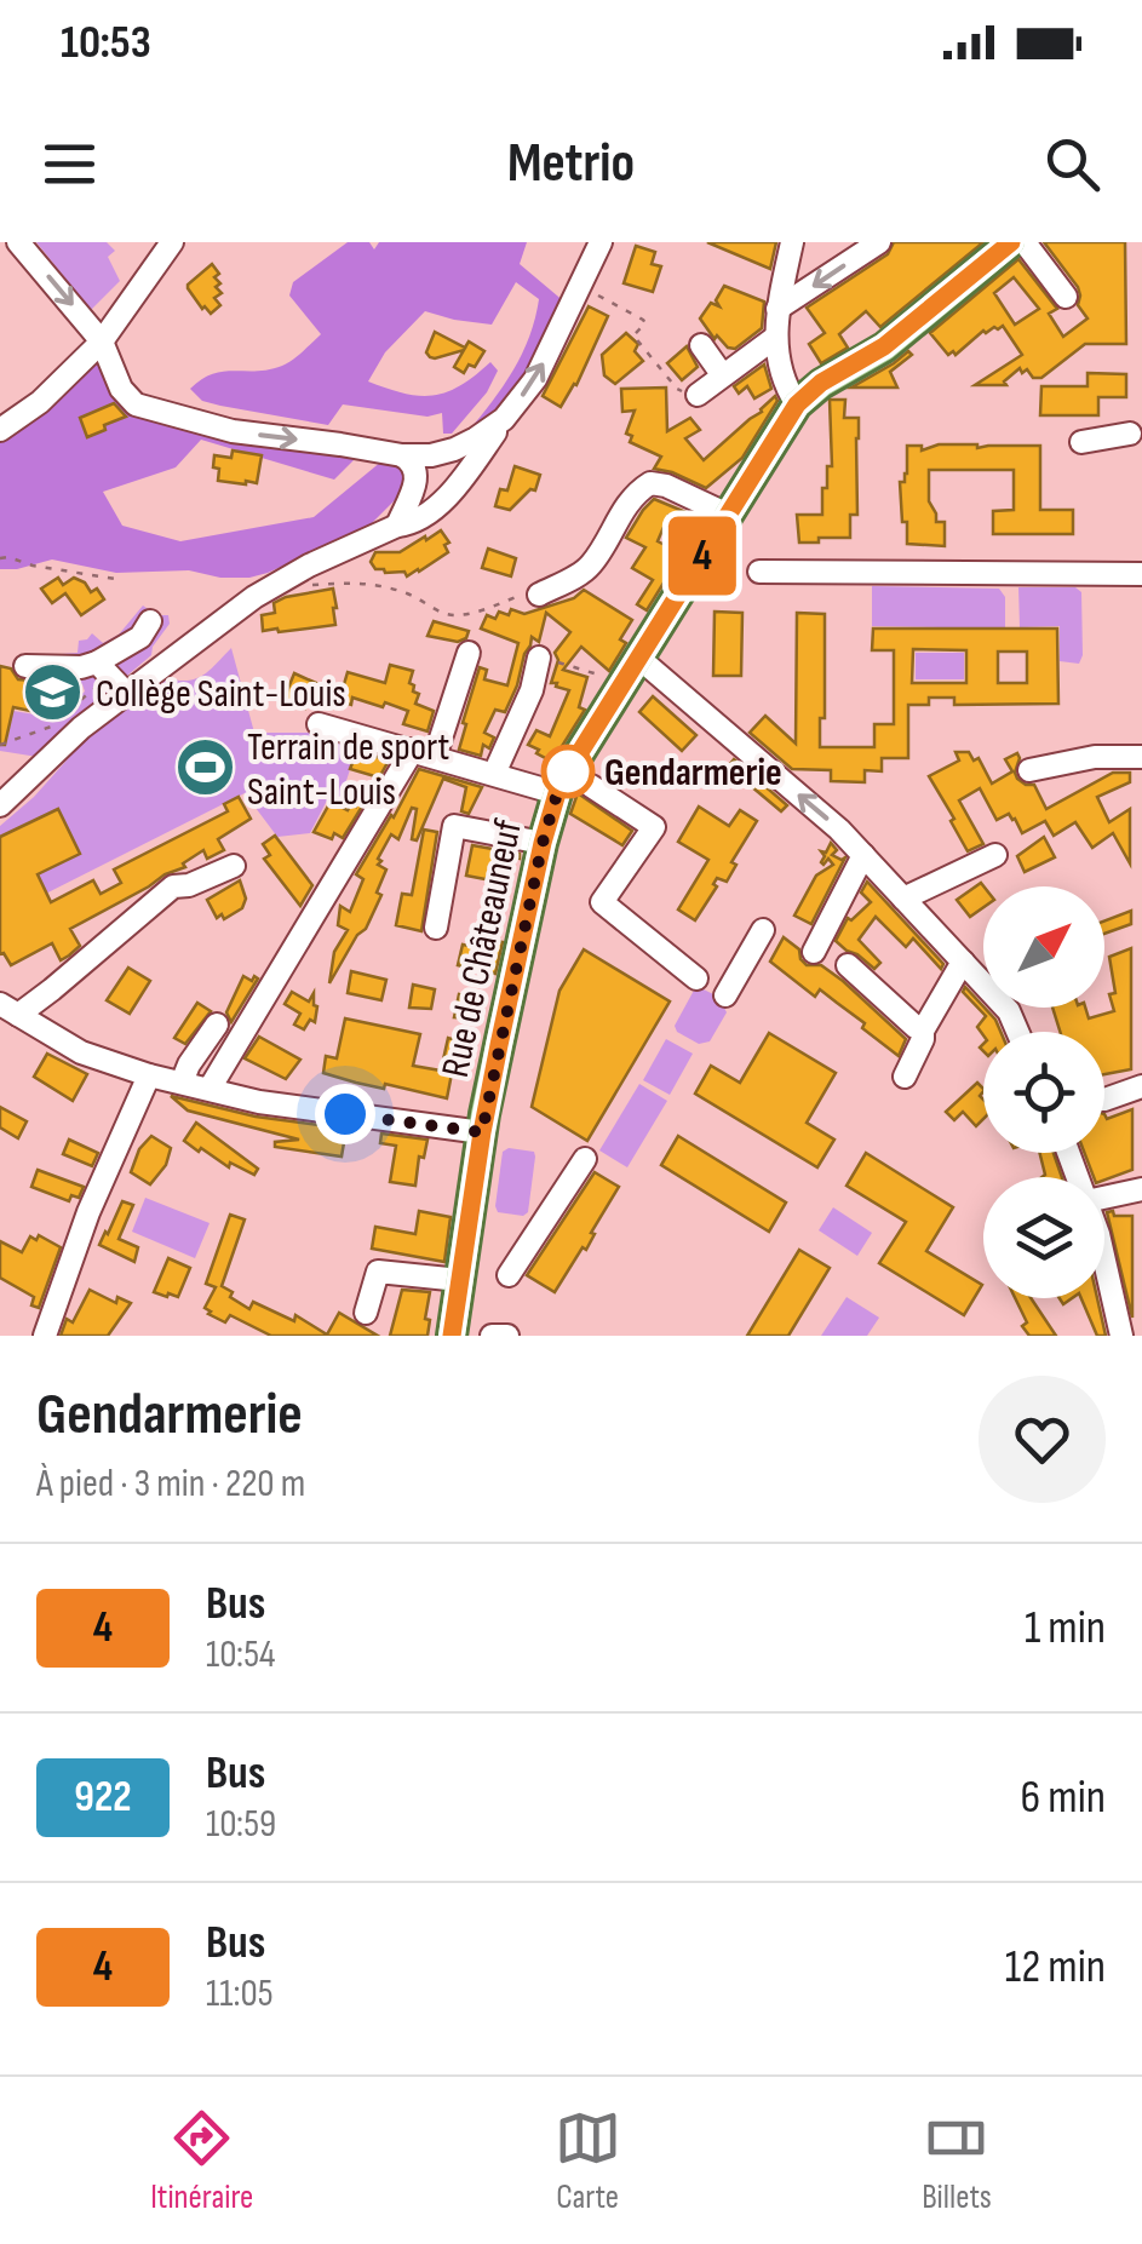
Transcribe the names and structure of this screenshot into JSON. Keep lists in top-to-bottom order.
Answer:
{
  "streets": {
    "main road": ["Rue de Châteauneuf"]
  },
  "places": {
    "school or university": ["Collège Saint-Louis"],
    "sports": ["Terrain de sport Saint-Louis"],
    "other": ["Gendarmerie"]
  },
  "lines": ["bus line 4"],
  "north": "top right",
  "page": {
    "status": "10:53",
    "header": "Metrio",
    "on_map": "4",
    "heading": ["Gendarmerie", "À pied · 3 min · 220 m"],
    "list": [
      {
        "mark": "4",
        "name": "Bus",
        "note": "10:54",
        "value": "1 min"
      },
      {
        "mark": "922",
        "name": "Bus",
        "note": "10:59",
        "value": "6 min"
      },
      {
        "mark": "4",
        "name": "Bus",
        "note": "11:05",
        "value": "12 min"
      }
    ],
    "tabs": ["Itinéraire", "Carte", "Billets"]
  }
}
